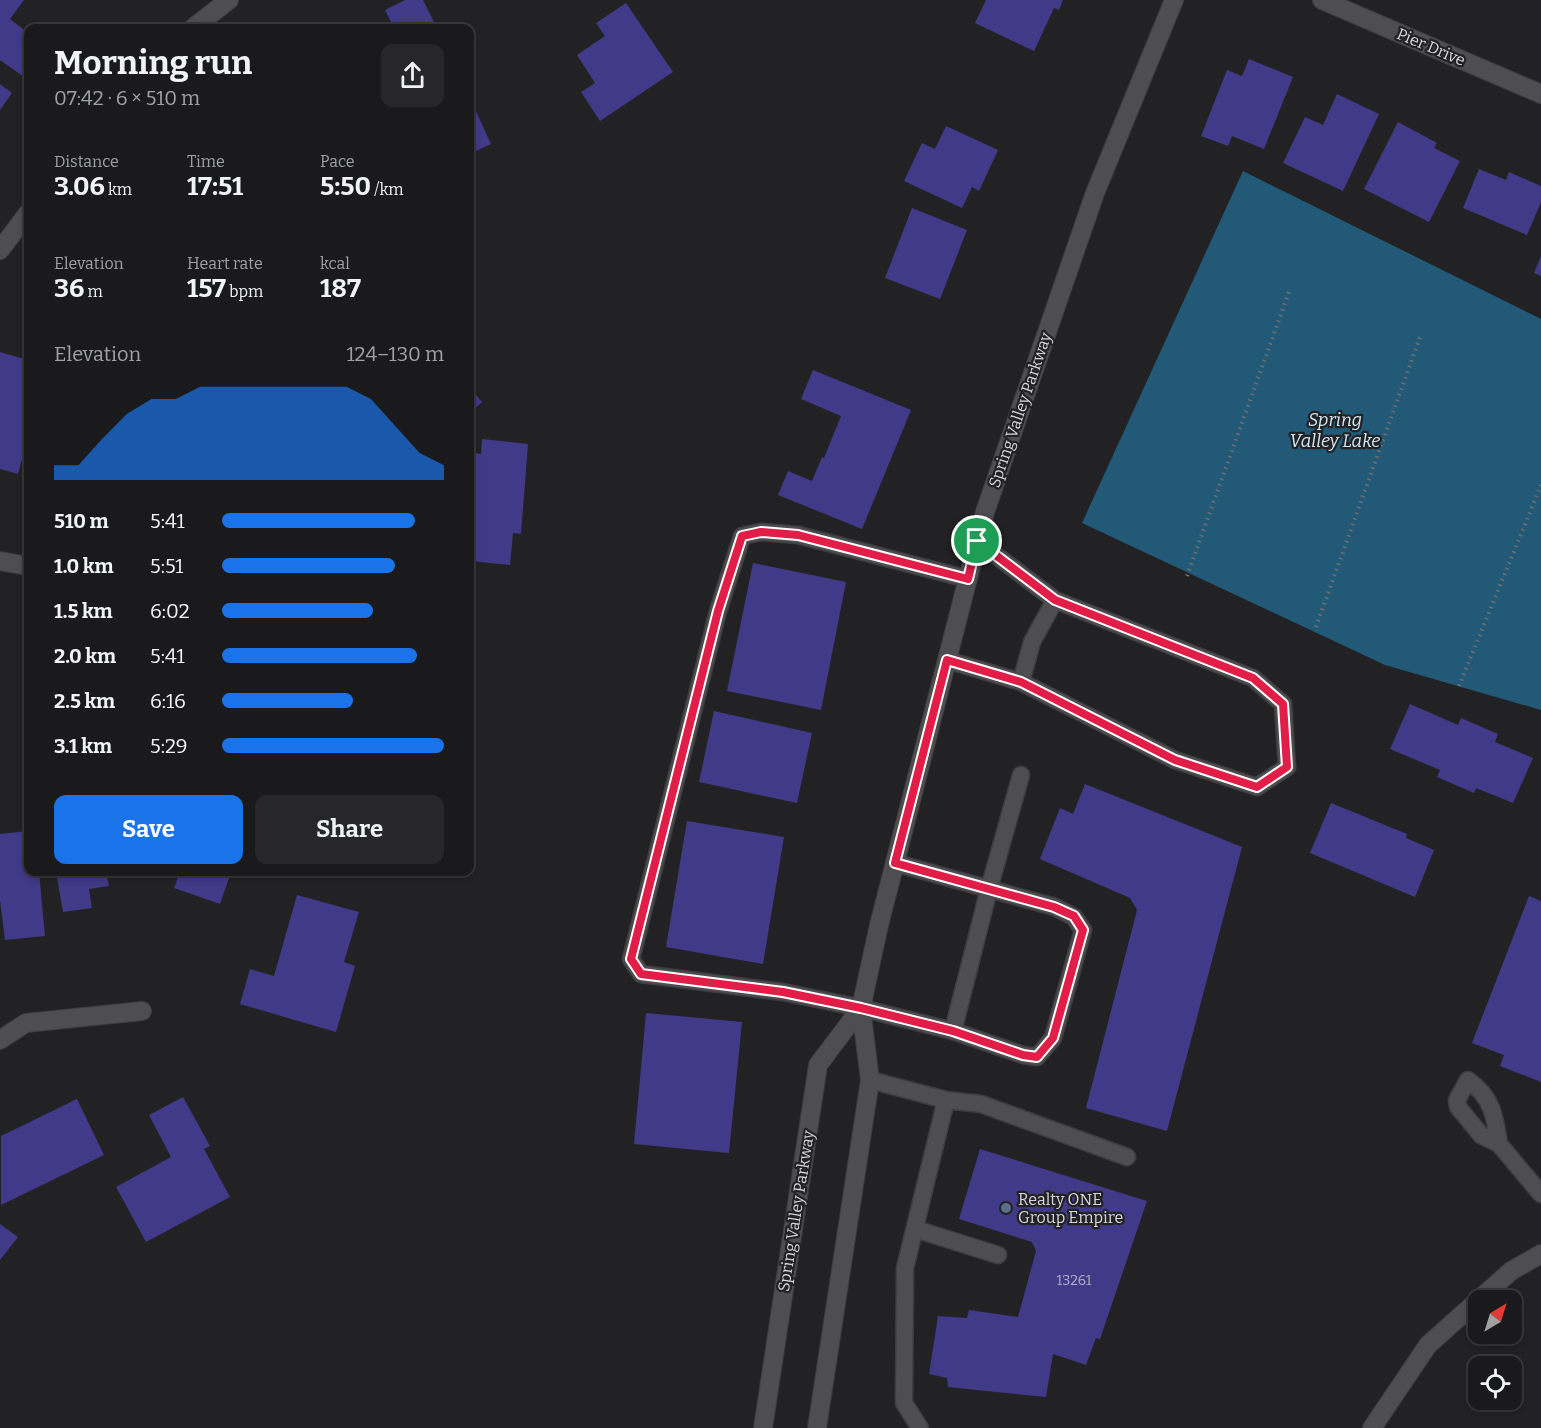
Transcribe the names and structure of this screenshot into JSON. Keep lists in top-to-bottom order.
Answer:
{
  "streets": {
    "street": ["Pier Drive", "Spring Valley Parkway"]
  },
  "water": ["Spring Valley Lake"],
  "places": ["Realty ONE Group Empire"],
  "house_numbers": ["13261"],
  "north": "top right",
  "page": {
    "heading": ["Morning run", "07:42 · 6 × 510 m"],
    "stats": [
      ["Distance", "3.06 km"],
      ["Time", "17:51"],
      ["Pace", "5:50 /km"],
      ["Elevation", "36 m"],
      ["Heart rate", "157 bpm"],
      ["kcal", "187"]
    ],
    "chart": ["Elevation", "124–130 m"],
    "list": [
      {
        "name": "510 m",
        "note": "5:41"
      },
      {
        "name": "1.0 km",
        "note": "5:51"
      },
      {
        "name": "1.5 km",
        "note": "6:02"
      },
      {
        "name": "2.0 km",
        "note": "5:41"
      },
      {
        "name": "2.5 km",
        "note": "6:16"
      },
      {
        "name": "3.1 km",
        "note": "5:29"
      }
    ],
    "buttons": ["Save", "Share"]
  }
}
